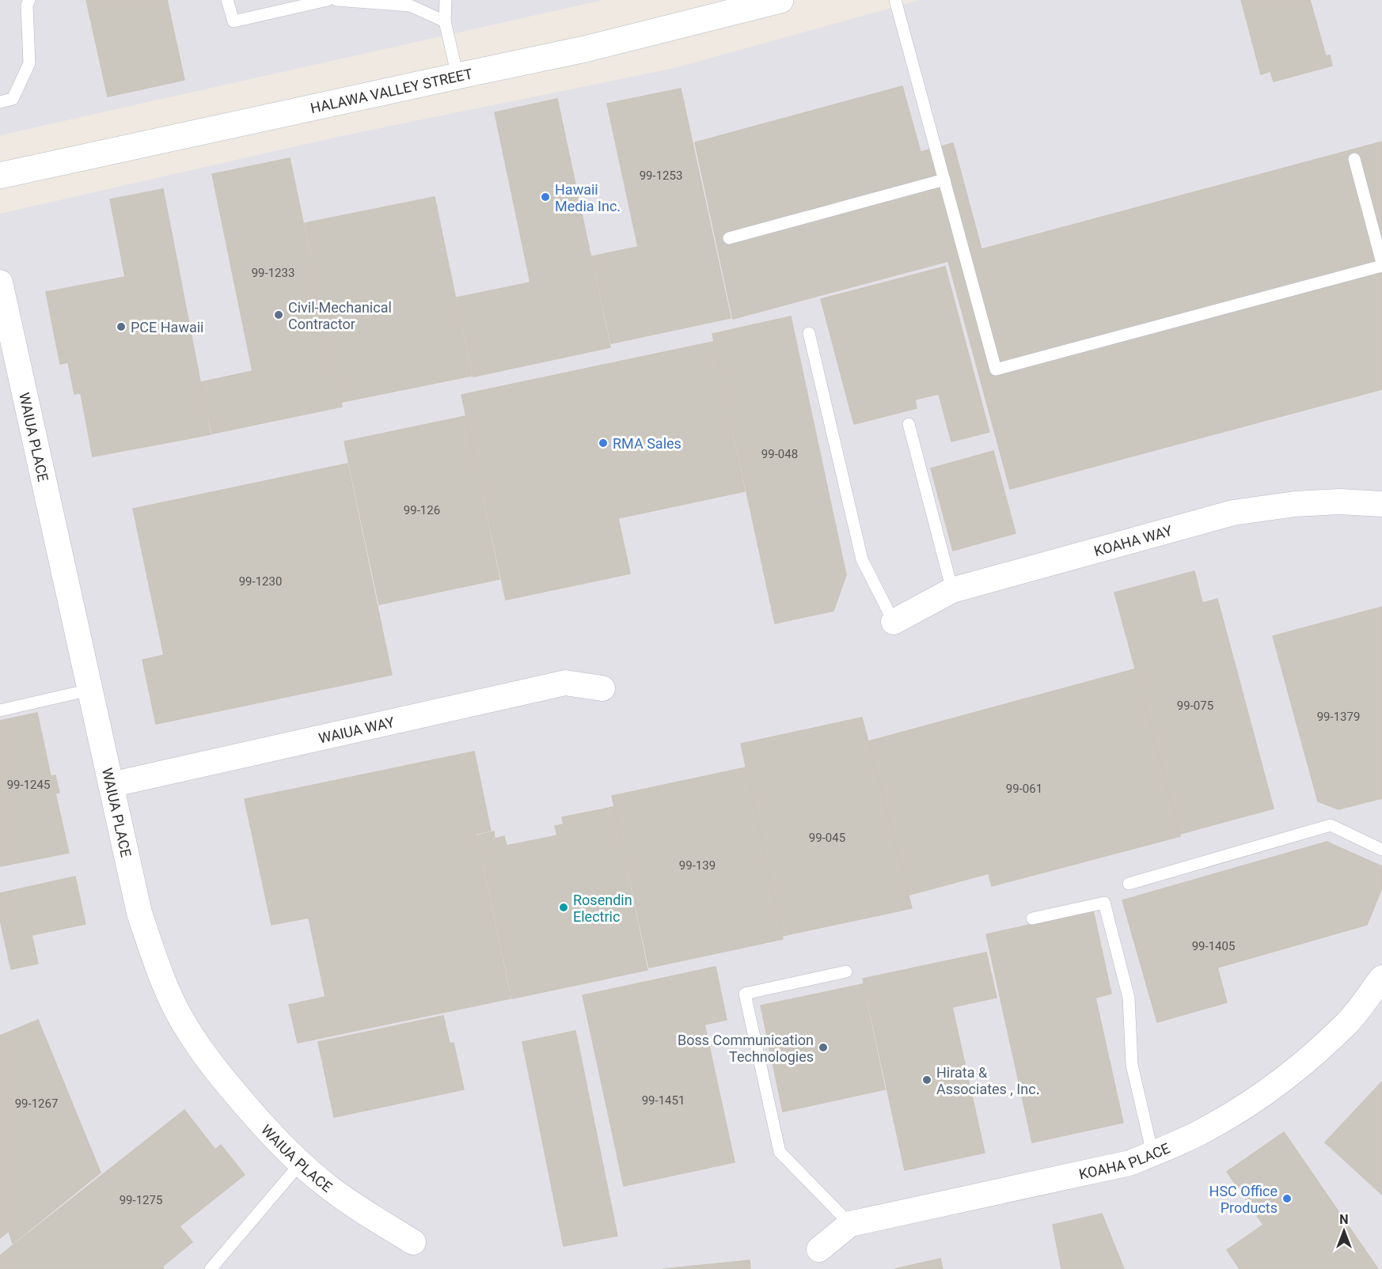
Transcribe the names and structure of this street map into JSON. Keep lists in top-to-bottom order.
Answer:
{
  "streets": {
    "street": [
      "HALAWA VALLEY STREET",
      "WAIUA PLACE",
      "KOAHA WAY",
      "WAIUA WAY",
      "KOAHA PLACE"
    ]
  },
  "crossings": [
    ["WAIUA PLACE", "WAIUA WAY"]
  ],
  "places": [
    "Hawaii Media Inc.",
    "Civil-Mechanical Contractor",
    "PCE Hawaii",
    "RMA Sales",
    "Rosendin Electric",
    "Boss Communication Technologies",
    "Hirata & Associates , Inc.",
    "HSC Office Products"
  ],
  "house_numbers": [
    "99-1253",
    "99-1233",
    "99-048",
    "99-126",
    "99-1230",
    "99-075",
    "99-1379",
    "99-1245",
    "99-061",
    "99-045",
    "99-139",
    "99-1405",
    "99-1451",
    "99-1267",
    "99-1275"
  ],
  "north": "top"
}
